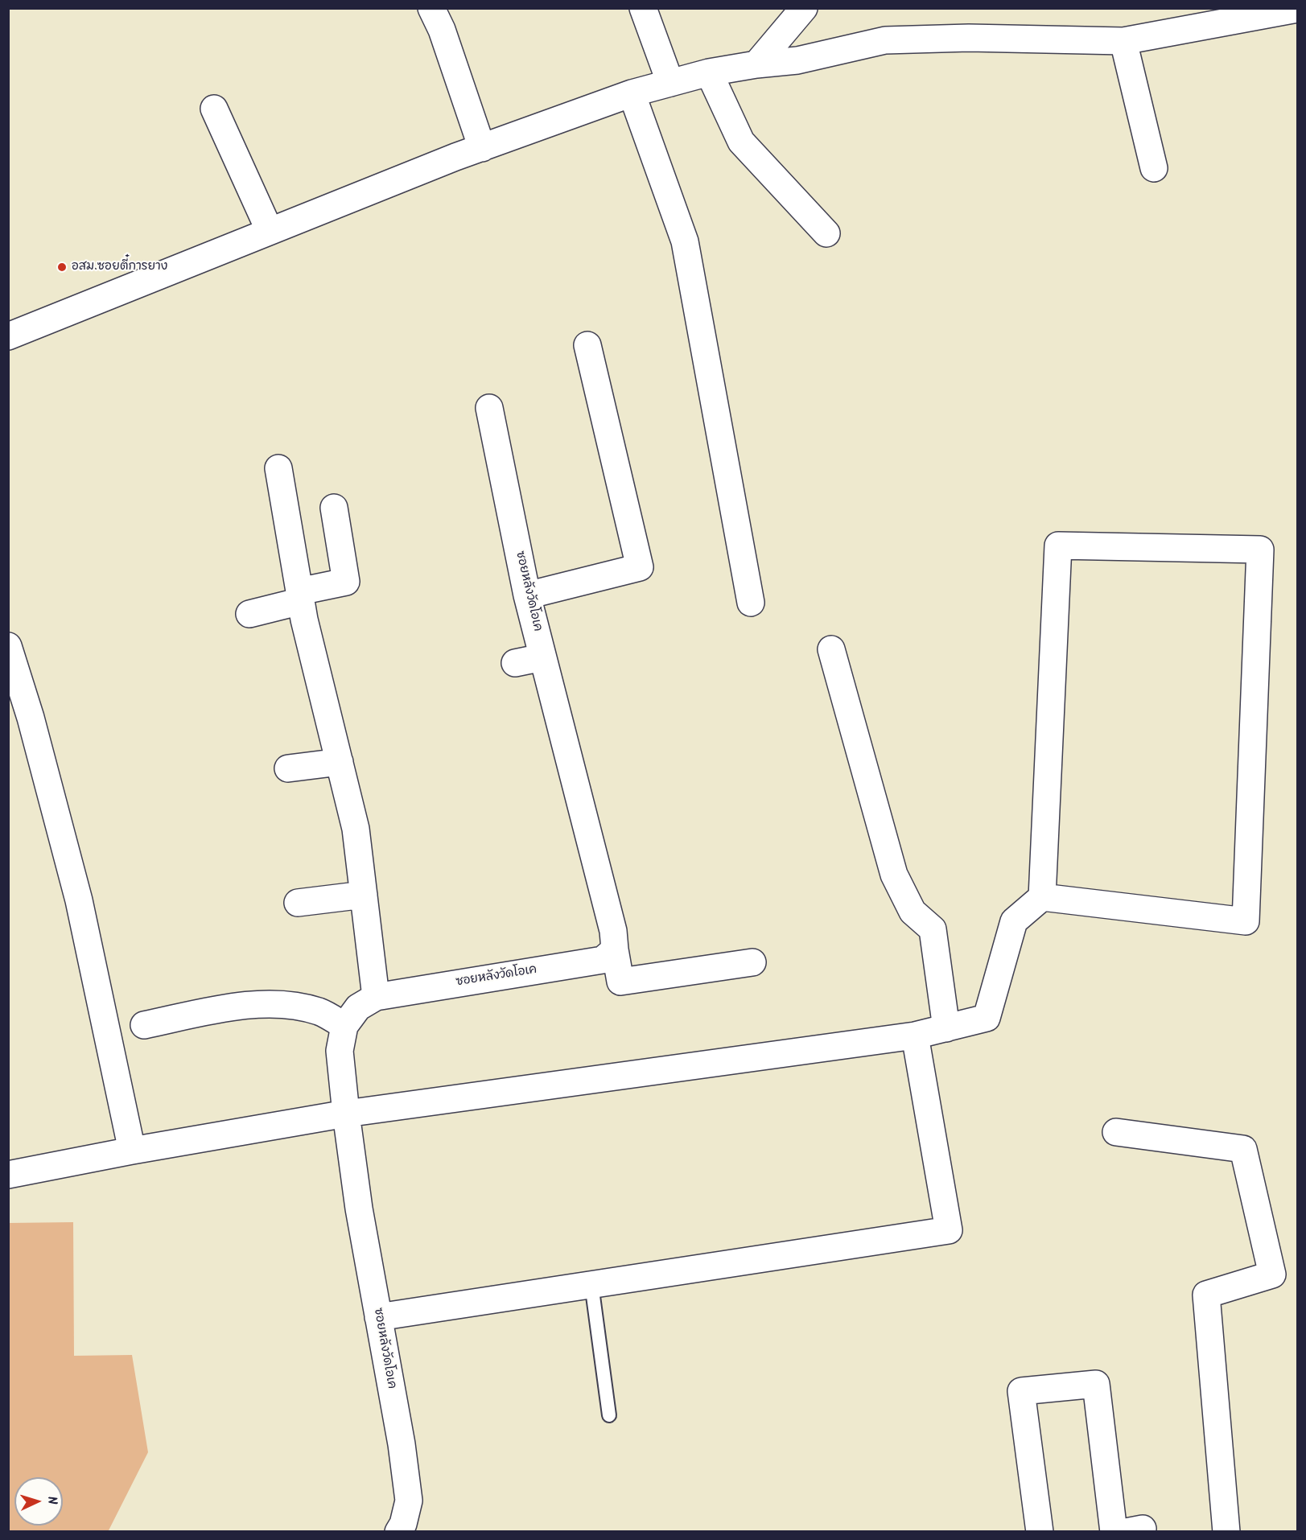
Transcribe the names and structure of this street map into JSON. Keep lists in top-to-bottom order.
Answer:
{
  "streets": {
    "street": ["ซอยหลังวัดโอเค"]
  },
  "places": ["อสม.ซอยตี๋การยาง"],
  "north": "right"
}
